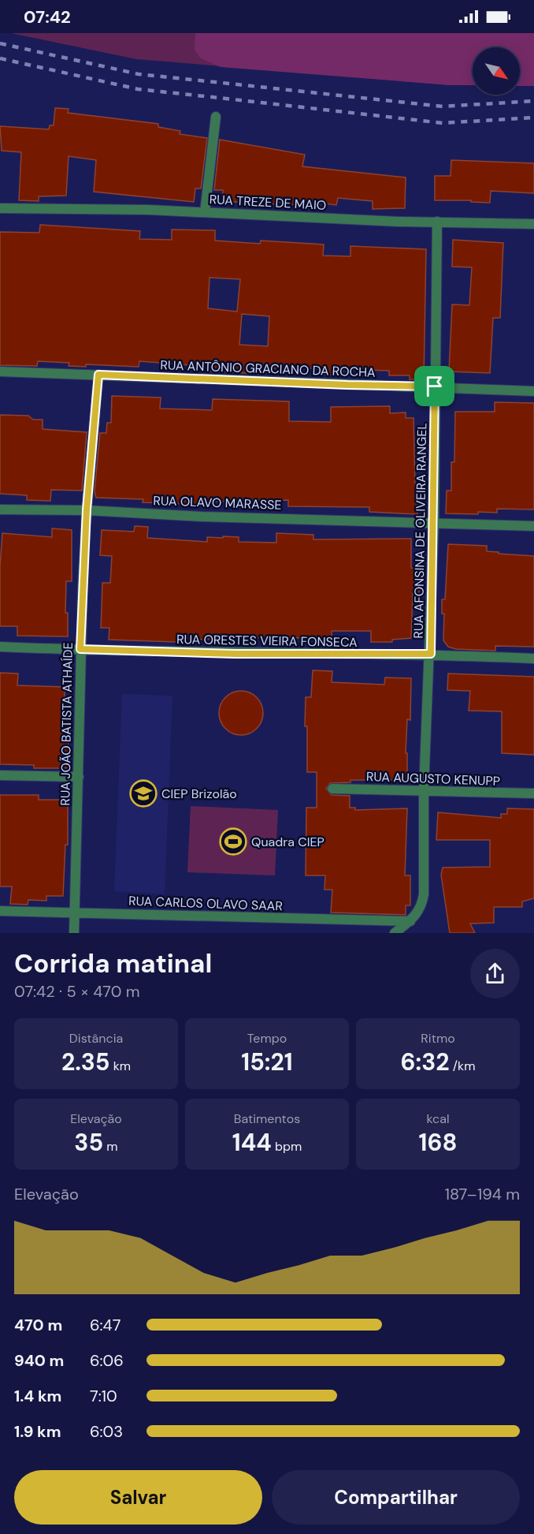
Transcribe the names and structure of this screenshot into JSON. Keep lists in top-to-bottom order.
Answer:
{
  "streets": {
    "street": [
      "RUA TREZE DE MAIO",
      "RUA ANTÔNIO GRACIANO DA ROCHA",
      "RUA OLAVO MARASSE",
      "RUA AFONSINA DE OLIVEIRA RANGEL",
      "RUA ORESTES VIEIRA FONSECA",
      "RUA JOÃO BATISTA ATHAÍDE",
      "RUA AUGUSTO KENUPP",
      "RUA CARLOS OLAVO SAAR"
    ]
  },
  "crossings": [
    ["RUA TREZE DE MAIO", "RUA AFONSINA DE OLIVEIRA RANGEL"],
    ["RUA ANTÔNIO GRACIANO DA ROCHA", "RUA AFONSINA DE OLIVEIRA RANGEL"],
    ["RUA ANTÔNIO GRACIANO DA ROCHA", "RUA JOÃO BATISTA ATHAÍDE"],
    ["RUA OLAVO MARASSE", "RUA AFONSINA DE OLIVEIRA RANGEL"],
    ["RUA OLAVO MARASSE", "RUA JOÃO BATISTA ATHAÍDE"],
    ["RUA AFONSINA DE OLIVEIRA RANGEL", "RUA ORESTES VIEIRA FONSECA"],
    ["RUA AFONSINA DE OLIVEIRA RANGEL", "RUA AUGUSTO KENUPP"],
    ["RUA AFONSINA DE OLIVEIRA RANGEL", "RUA CARLOS OLAVO SAAR"],
    ["RUA ORESTES VIEIRA FONSECA", "RUA JOÃO BATISTA ATHAÍDE"],
    ["RUA JOÃO BATISTA ATHAÍDE", "RUA CARLOS OLAVO SAAR"]
  ],
  "places": {
    "school or university": ["CIEP Brizolão"],
    "sports": ["Quadra CIEP"]
  },
  "north": "bottom right",
  "page": {
    "status": "07:42",
    "heading": ["Corrida matinal", "07:42 · 5 × 470 m"],
    "stats": [
      ["Distância", "2.35 km"],
      ["Tempo", "15:21"],
      ["Ritmo", "6:32 /km"],
      ["Elevação", "35 m"],
      ["Batimentos", "144 bpm"],
      ["kcal", "168"]
    ],
    "chart": ["Elevação", "187–194 m"],
    "list": [
      {
        "name": "470 m",
        "note": "6:47"
      },
      {
        "name": "940 m",
        "note": "6:06"
      },
      {
        "name": "1.4 km",
        "note": "7:10"
      },
      {
        "name": "1.9 km",
        "note": "6:03"
      }
    ],
    "buttons": ["Salvar", "Compartilhar"]
  }
}
